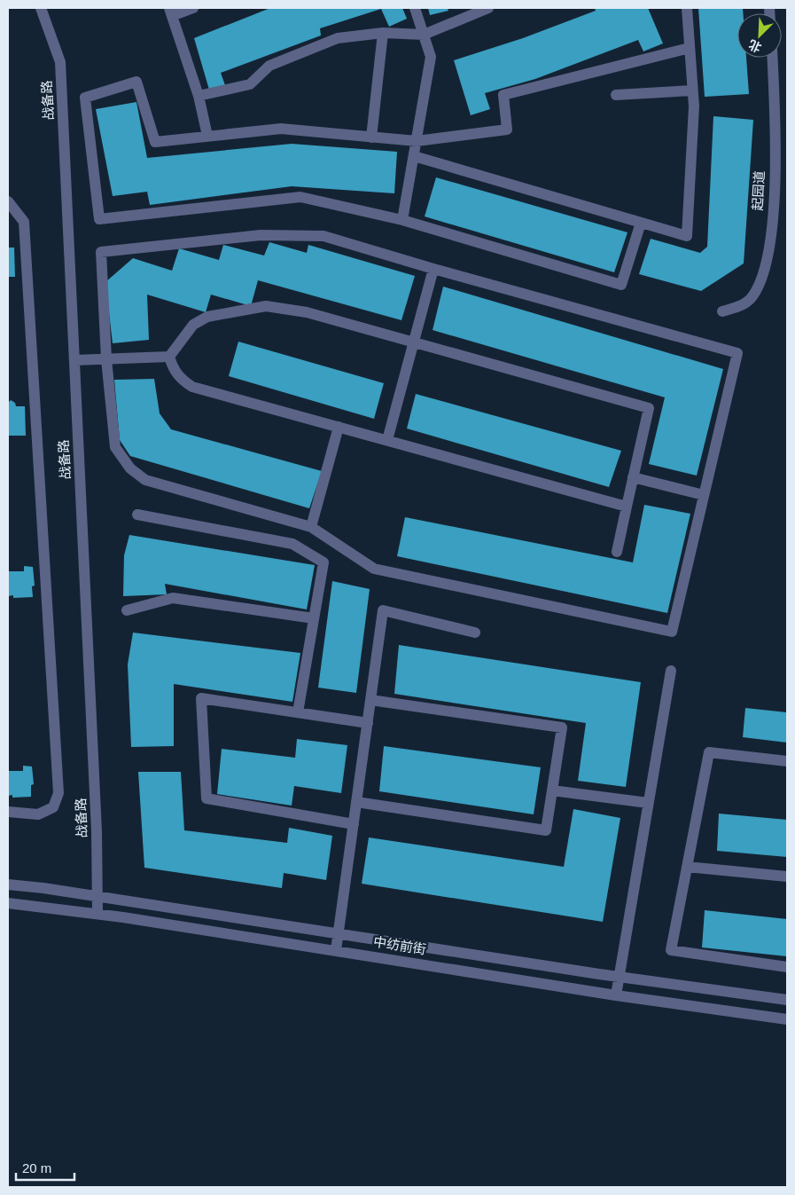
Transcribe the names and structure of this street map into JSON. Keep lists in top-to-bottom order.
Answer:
{
  "streets": {
    "street": ["战备路", "起园道", "中纺前街"]
  },
  "crossings": [
    ["战备路", "中纺前街"]
  ],
  "scale_bar": "20 m",
  "north": "bottom left"
}
